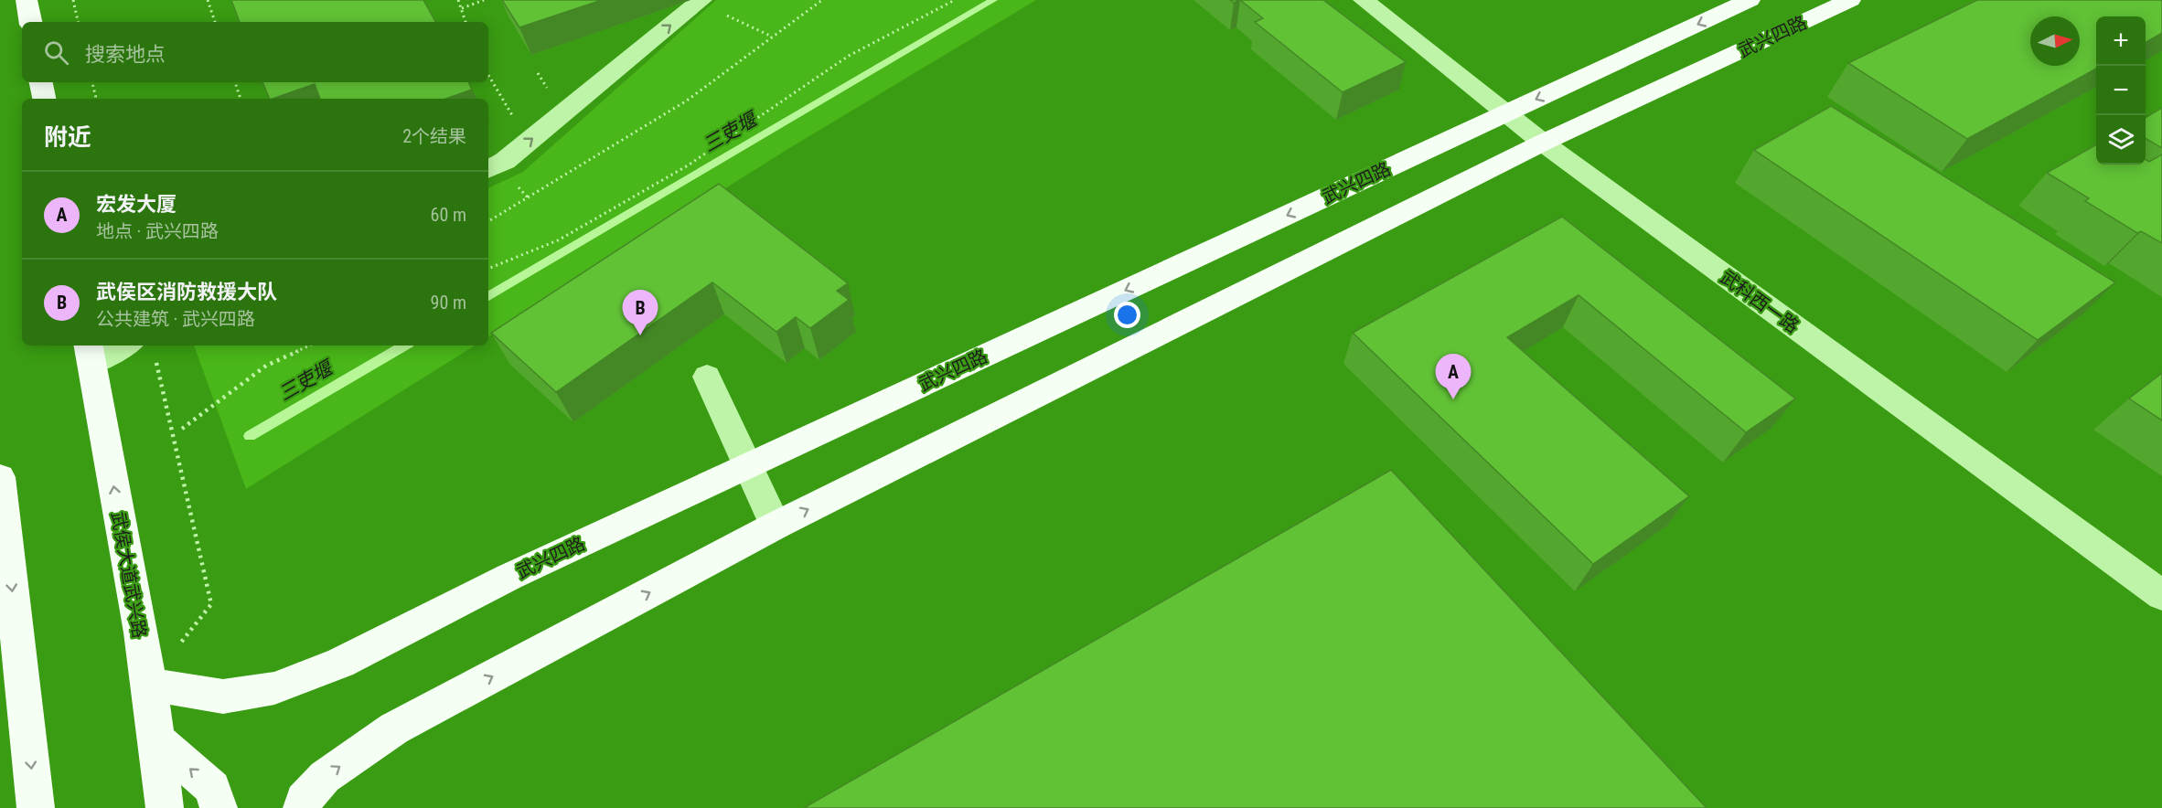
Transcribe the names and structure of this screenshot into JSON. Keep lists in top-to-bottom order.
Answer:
{
  "streets": {
    "main road": ["武兴四路", "武侯大道武兴路"],
    "street": ["武科西一路"]
  },
  "crossings": [
    ["武兴四路", "武科西一路"],
    ["武兴四路", "武侯大道武兴路"]
  ],
  "water": ["三吏堰"],
  "north": "right",
  "page": {
    "map_buttons": ["+", "−"],
    "search": "搜索地点",
    "heading": ["附近", "2个结果"],
    "list": [
      {
        "mark": "A",
        "name": "宏发大厦",
        "note": "地点 · 武兴四路",
        "value": "60 m"
      },
      {
        "mark": "B",
        "name": "武侯区消防救援大队",
        "note": "公共建筑 · 武兴四路",
        "value": "90 m"
      }
    ],
    "pins": ["B", "A"]
  }
}
